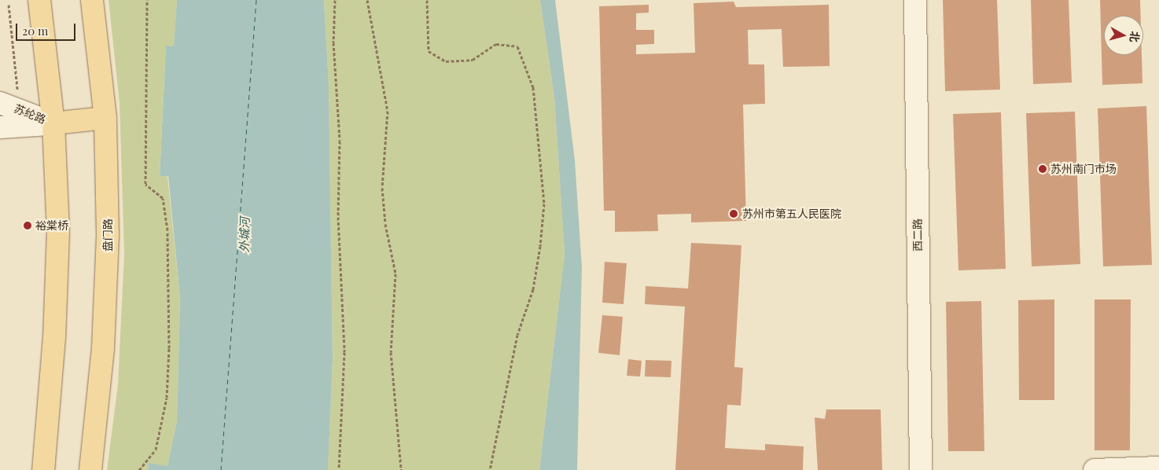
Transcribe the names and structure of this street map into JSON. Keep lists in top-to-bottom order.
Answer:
{
  "streets": {
    "main road": ["盘门路"],
    "street": ["苏纶路", "西二路"]
  },
  "water": ["外城河"],
  "places": ["苏州南门市场", "苏州市第五人民医院", "裕棠桥"],
  "scale_bar": "20 m",
  "north": "right"
}
